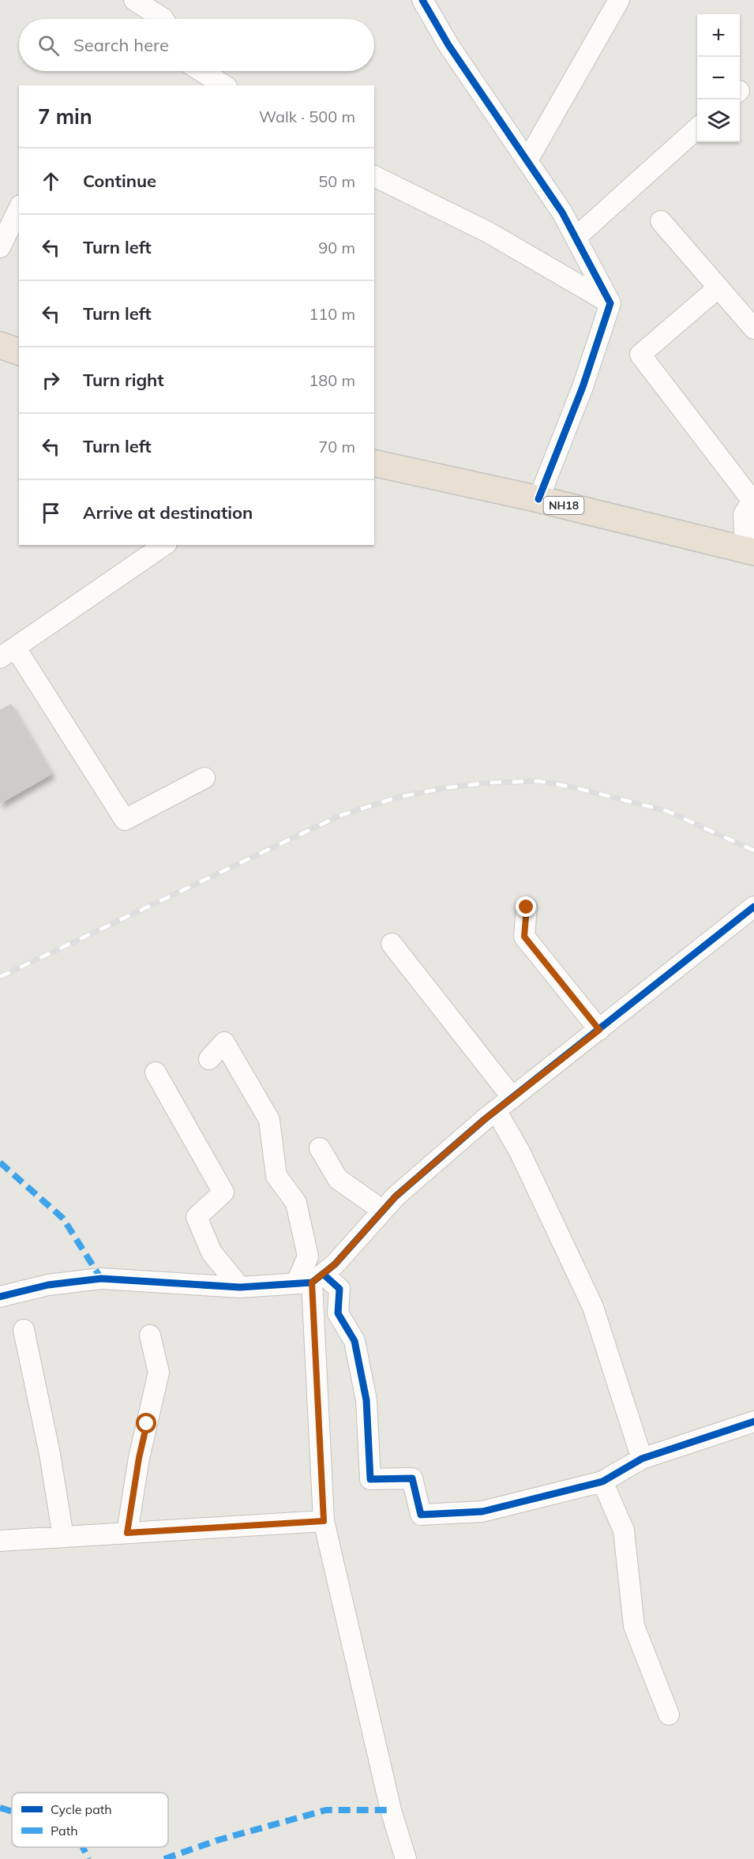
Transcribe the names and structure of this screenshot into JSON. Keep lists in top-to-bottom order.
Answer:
{
  "streets": {
    "highway": ["NH18"]
  },
  "legend": ["Cycle path", "Path"],
  "page": {
    "map_buttons": ["+", "−"],
    "search": "Search here",
    "heading": ["7 min", "Walk · 500 m"],
    "list": [
      ["Continue", "50 m"],
      ["Turn left", "90 m"],
      ["Turn left", "110 m"],
      ["Turn right", "180 m"],
      ["Turn left", "70 m"],
      "Arrive at destination"
    ]
  }
}
